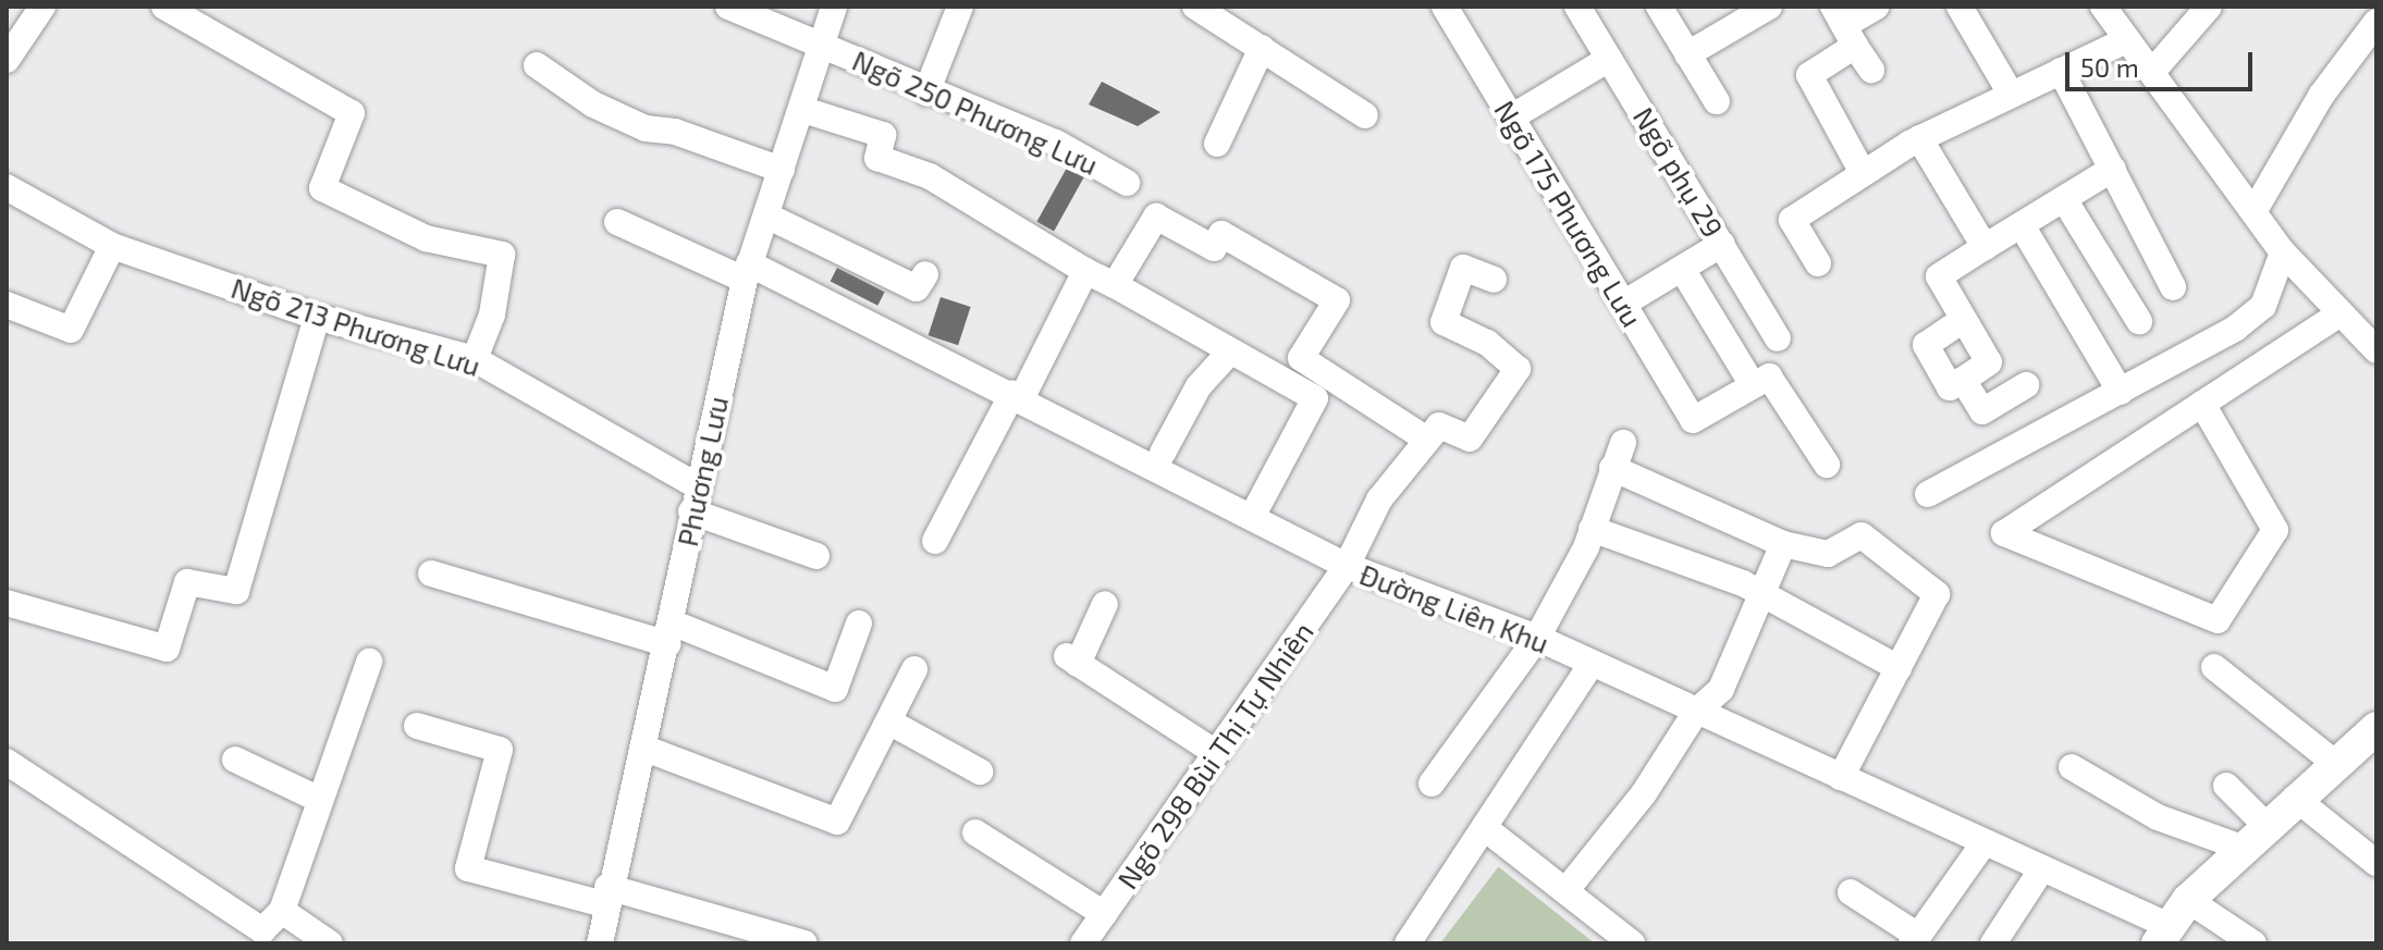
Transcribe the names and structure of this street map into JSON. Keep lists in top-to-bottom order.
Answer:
{
  "streets": {
    "street": [
      "Ngõ 250 Phương Lưu",
      "Ngõ phụ 29",
      "Ngõ 175 Phương Lưu",
      "Ngõ 213 Phương Lưu",
      "Phương Lưu",
      "Đường Liên Khu",
      "Ngõ 298 Bùi Thị Tự Nhiên"
    ]
  },
  "crossings": [
    ["Ngõ 250 Phương Lưu", "Phương Lưu"],
    ["Ngõ 213 Phương Lưu", "Phương Lưu"],
    ["Phương Lưu", "Đường Liên Khu"],
    ["Đường Liên Khu", "Ngõ 298 Bùi Thị Tự Nhiên"]
  ],
  "scale_bar": "50 m"
}
